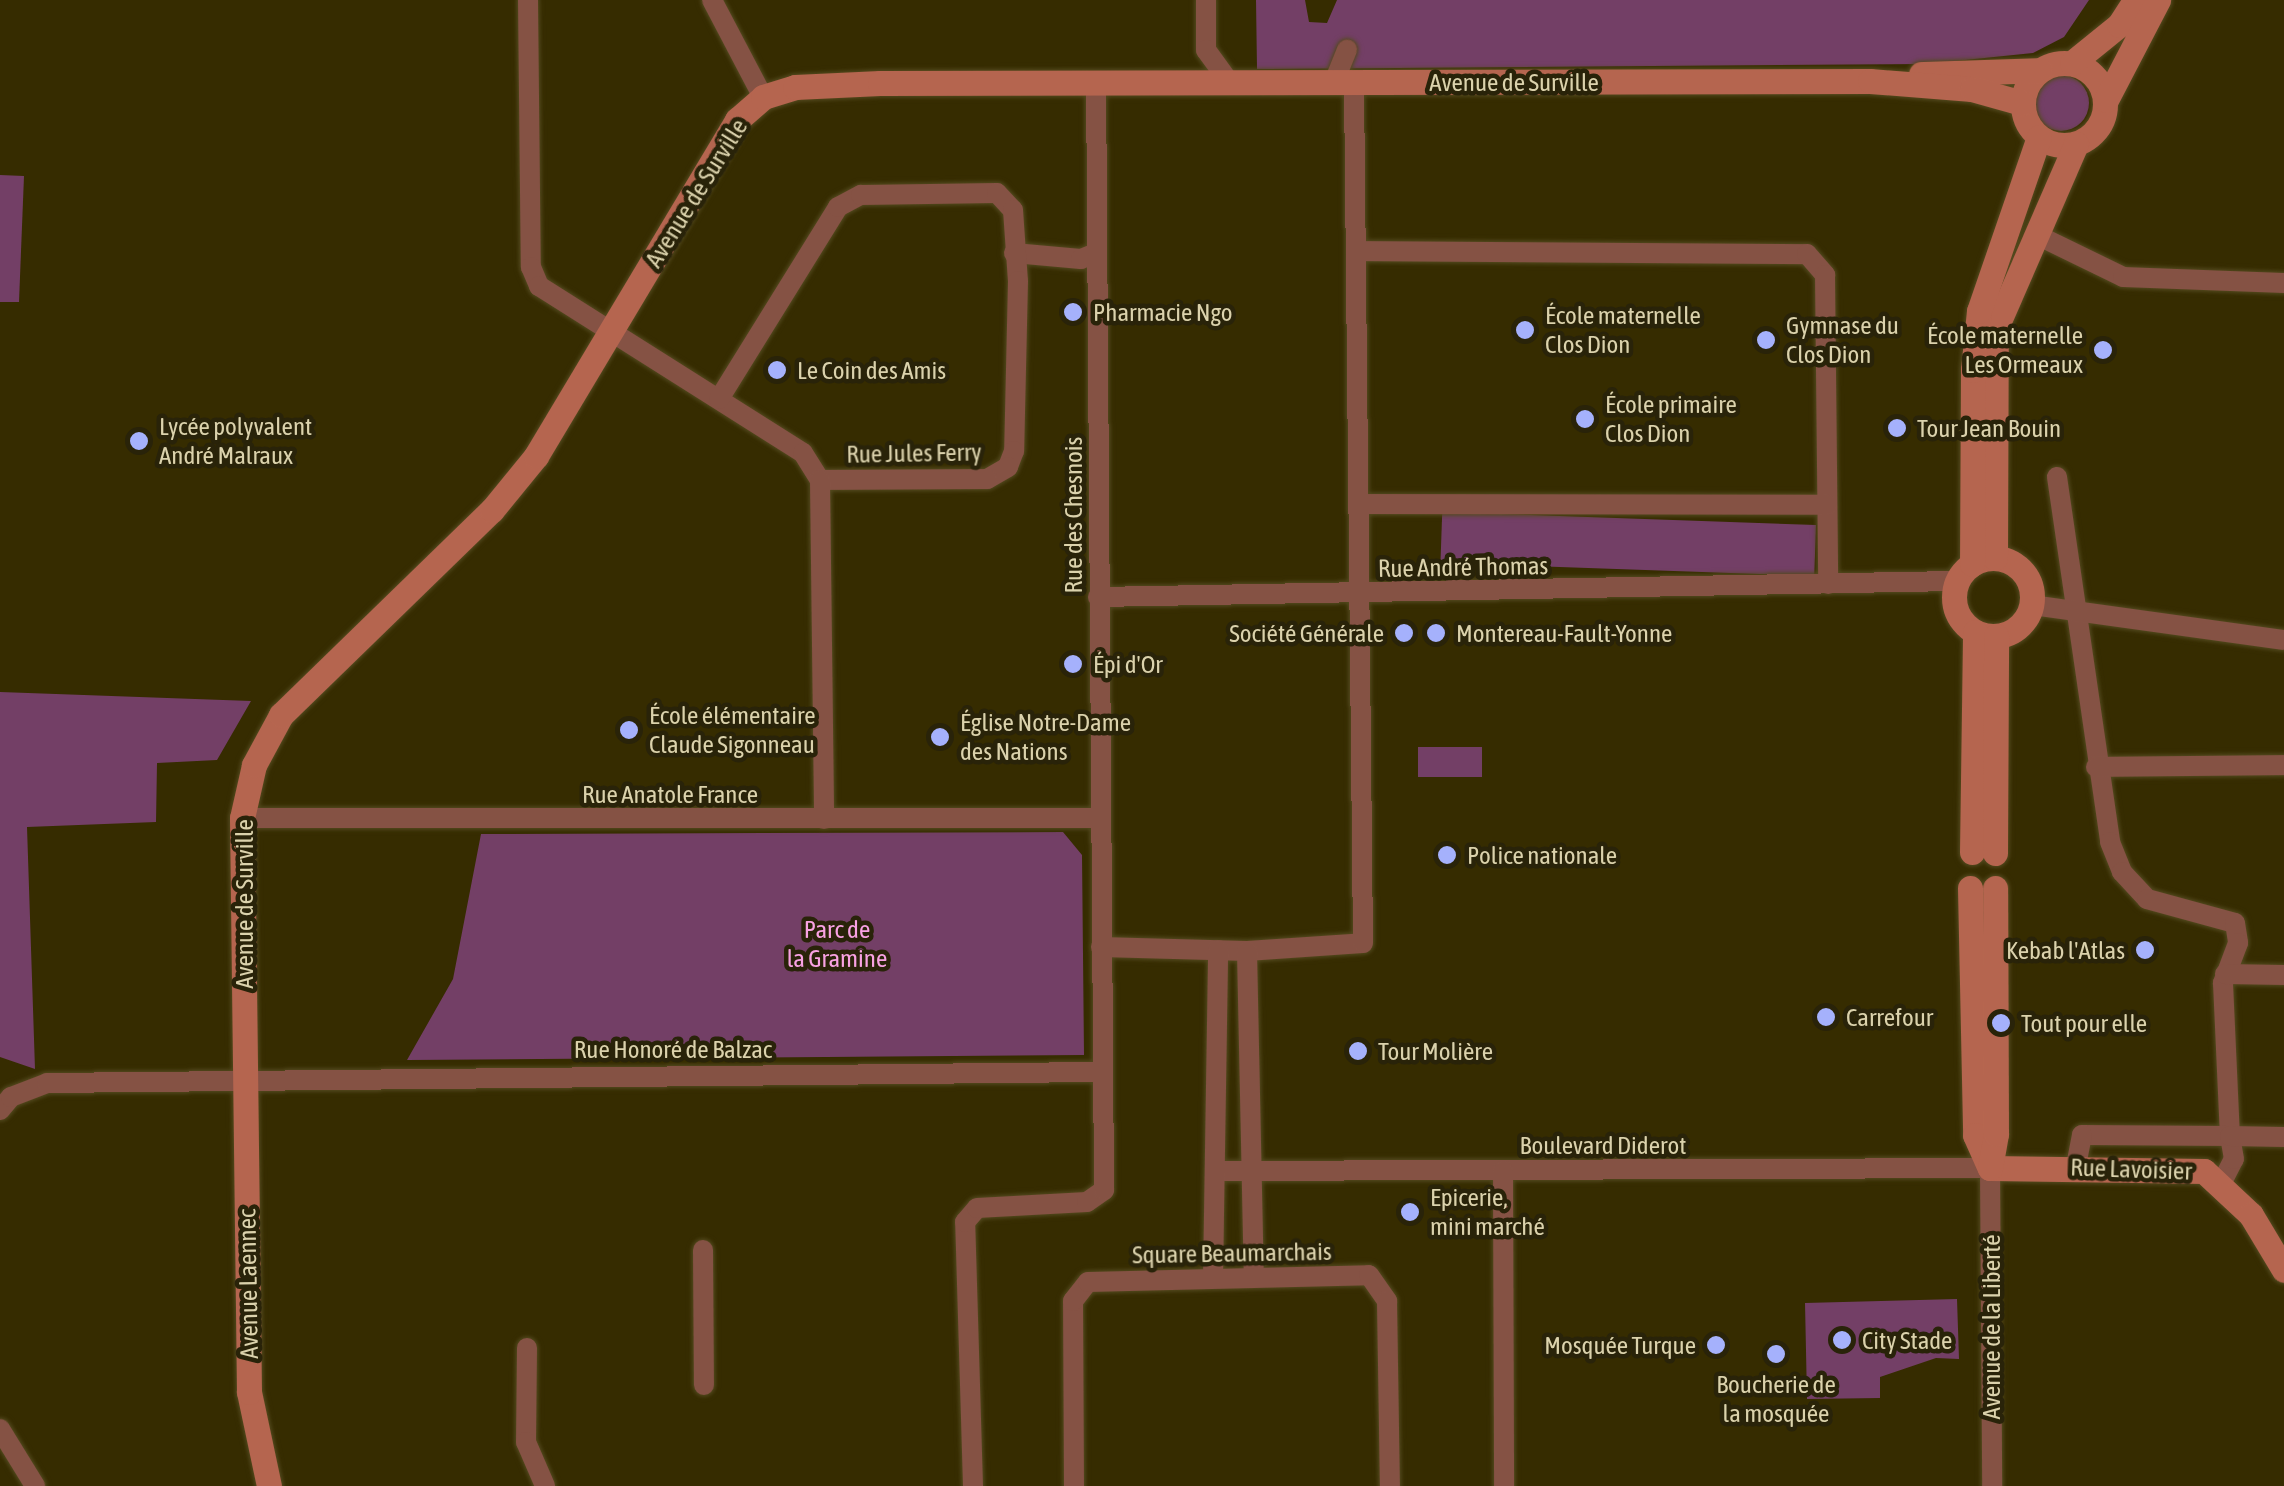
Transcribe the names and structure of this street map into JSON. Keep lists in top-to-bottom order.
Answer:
{
  "streets": {
    "street": [
      "Avenue de Surville",
      "Rue Jules Ferry",
      "Rue des Chesnois",
      "Rue André Thomas",
      "Rue Anatole France",
      "Rue Honoré de Balzac",
      "Boulevard Diderot",
      "Rue Lavoisier",
      "Square Beaumarchais",
      "Avenue Laennec",
      "Avenue de la Liberté"
    ]
  },
  "crossings": [
    ["Avenue de Surville", "Rue des Chesnois"],
    ["Avenue de Surville", "Rue Anatole France"],
    ["Avenue de Surville", "Rue Honoré de Balzac"],
    ["Avenue de Surville", "Avenue Laennec"],
    ["Rue Jules Ferry", "Rue Anatole France"],
    ["Rue des Chesnois", "Rue André Thomas"],
    ["Rue des Chesnois", "Rue Anatole France"],
    ["Rue des Chesnois", "Rue Honoré de Balzac"],
    ["Rue Honoré de Balzac", "Avenue Laennec"],
    ["Boulevard Diderot", "Rue Lavoisier"],
    ["Boulevard Diderot", "Avenue de la Liberté"],
    ["Rue Lavoisier", "Avenue de la Liberté"]
  ],
  "parks": ["Parc de la Gramine"],
  "places": [
    "Pharmacie Ngo",
    "École maternelle Clos Dion",
    "Gymnase du Clos Dion",
    "École maternelle Les Ormeaux",
    "Le Coin des Amis",
    "École primaire Clos Dion",
    "Tour Jean Bouin",
    "Lycée polyvalent André Malraux",
    "Société Générale",
    "Montereau-Fault-Yonne",
    "Épi d'Or",
    "École élémentaire Claude Sigonneau",
    "Église Notre-Dame des Nations",
    "Police nationale",
    "Kebab l'Atlas",
    "Carrefour",
    "Tout pour elle",
    "Tour Molière",
    "Epicerie, mini marché",
    "City Stade",
    "Mosquée Turque",
    "Boucherie de la mosquée"
  ]
}
